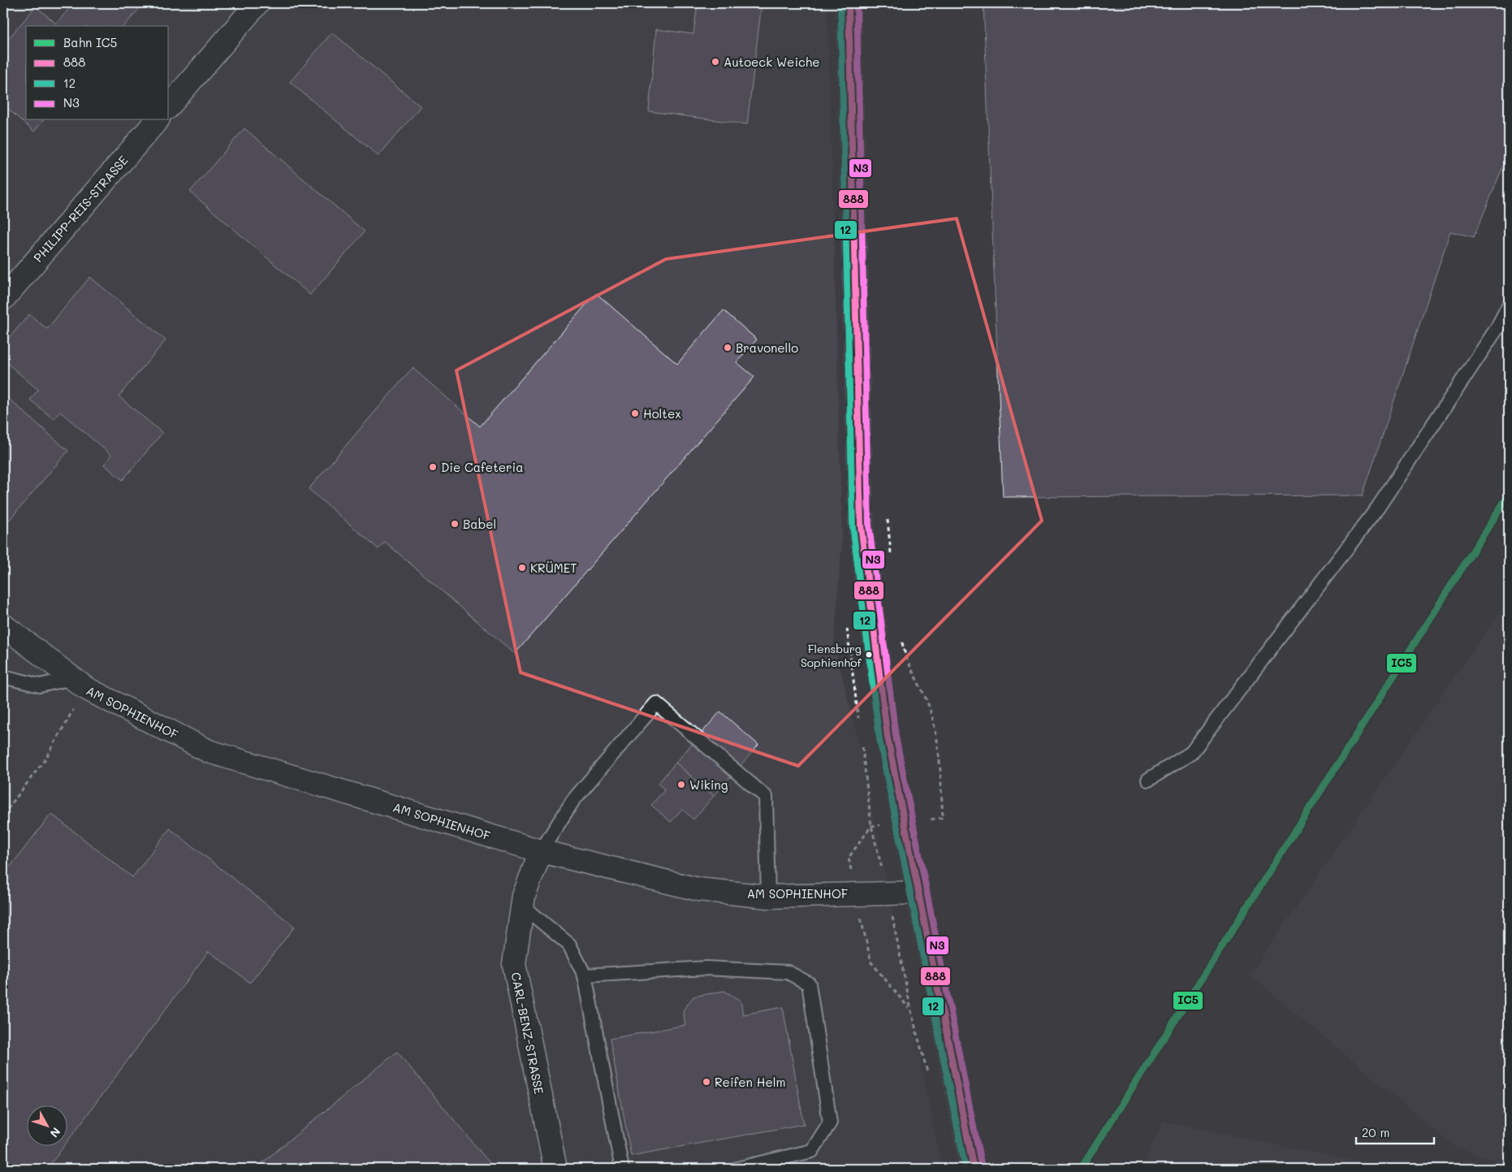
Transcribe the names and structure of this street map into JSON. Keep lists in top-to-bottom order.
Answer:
{
  "streets": {
    "street": ["PHILIPP-REIS-STRASSE", "AM SOPHIENHOF", "CARL-BENZ-STRASSE"]
  },
  "crossings": [
    ["AM SOPHIENHOF", "CARL-BENZ-STRASSE"]
  ],
  "places": [
    "Autoeck Weiche",
    "Bravonello",
    "Holtex",
    "Die Cafeteria",
    "Babel",
    "KRÜMET",
    "Flensburg Sophienhof",
    "Wiking",
    "Reifen Helm"
  ],
  "lines": [
    "transit line 888",
    "transit line 12",
    "transit line N3",
    "rail line IC5"
  ],
  "legend": [
    "Bahn IC5",
    "888",
    "12",
    "N3"
  ],
  "scale_bar": "20 m",
  "north": "bottom right"
}
